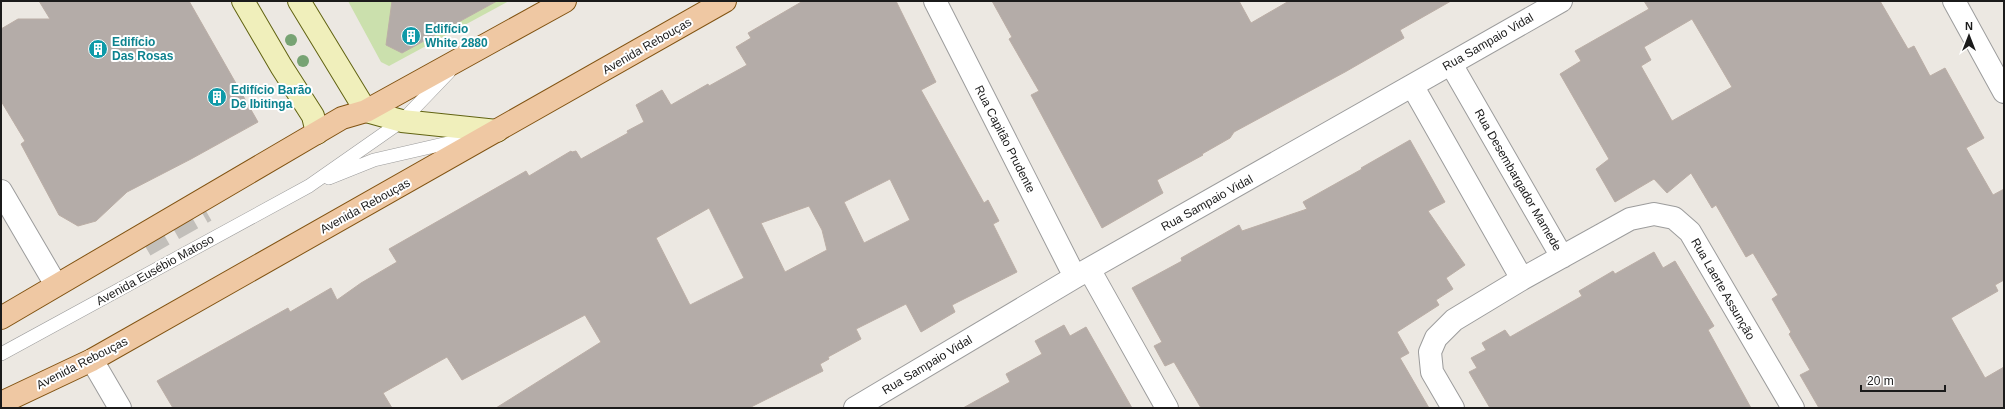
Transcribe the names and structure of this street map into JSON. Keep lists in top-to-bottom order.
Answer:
{
  "streets": {
    "main road": ["Avenida Rebouças"],
    "street": [
      "Rua Sampaio Vidal",
      "Rua Capitão Prudente",
      "Rua Desembargador Mamede",
      "Rua Laerte Assunção"
    ],
    "lane": ["Avenida Eusébio Matoso"]
  },
  "crossings": [
    ["Rua Sampaio Vidal", "Rua Capitão Prudente"],
    ["Rua Sampaio Vidal", "Rua Desembargador Mamede"],
    ["Avenida Rebouças", "Avenida Eusébio Matoso"],
    ["Rua Desembargador Mamede", "Rua Laerte Assunção"]
  ],
  "places": {
    "building": ["Edifício White 2880", "Edifício Das Rosas", "Edifício Barão De Ibitinga"]
  },
  "scale_bar": "20 m",
  "north": "top"
}
